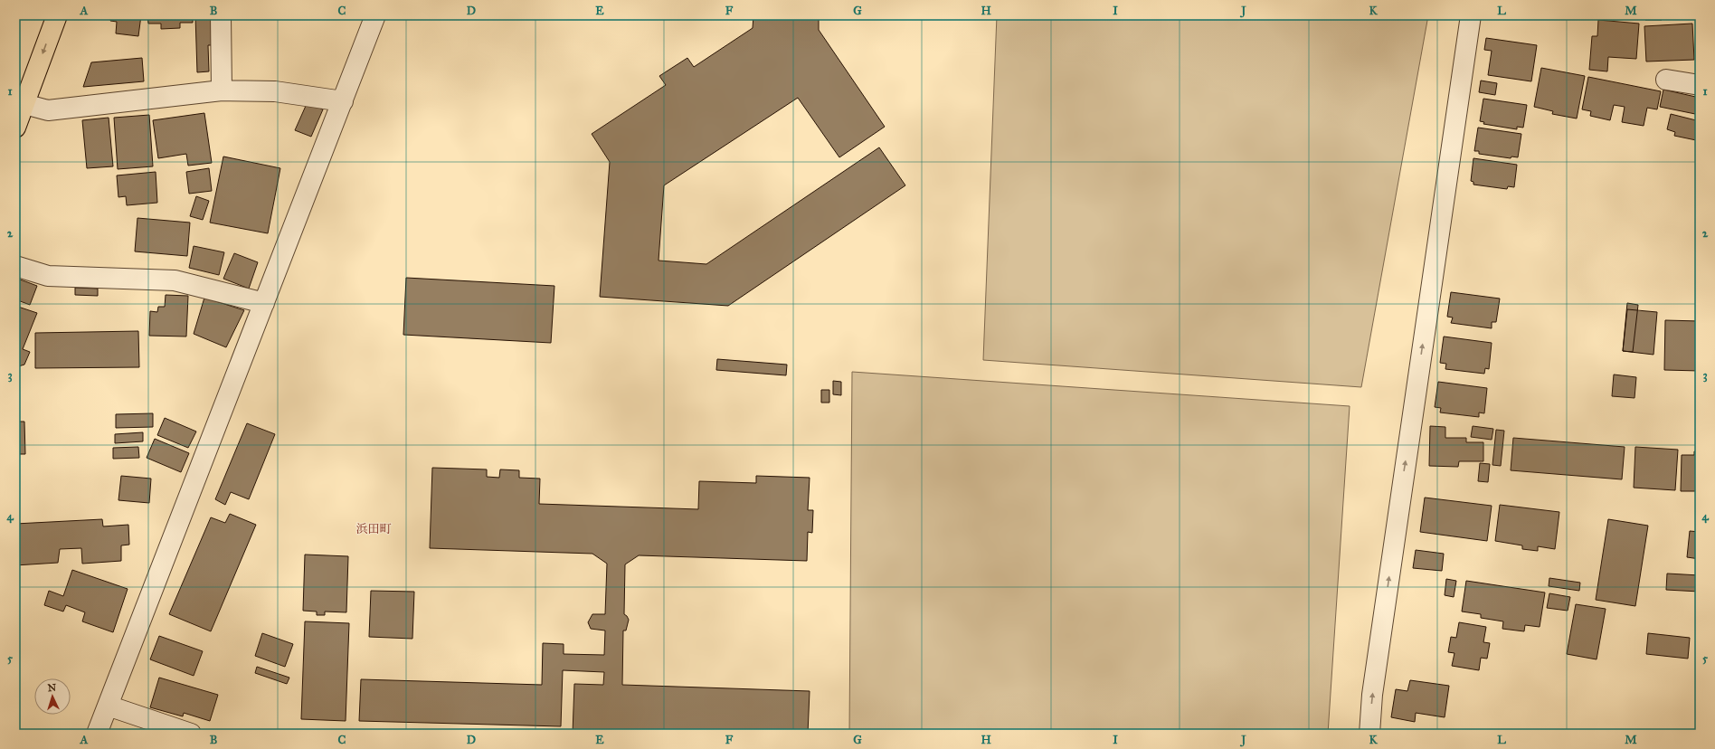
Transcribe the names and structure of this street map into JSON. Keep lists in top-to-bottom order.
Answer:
{
  "districts": ["浜田町"],
  "north": "top",
  "grid": {
    "columns": [
      "A",
      "B",
      "C",
      "D",
      "E",
      "F",
      "G",
      "H",
      "I",
      "J",
      "K",
      "L",
      "M"
    ],
    "rows": [
      "1",
      "2",
      "3",
      "4",
      "5"
    ]
  }
}
